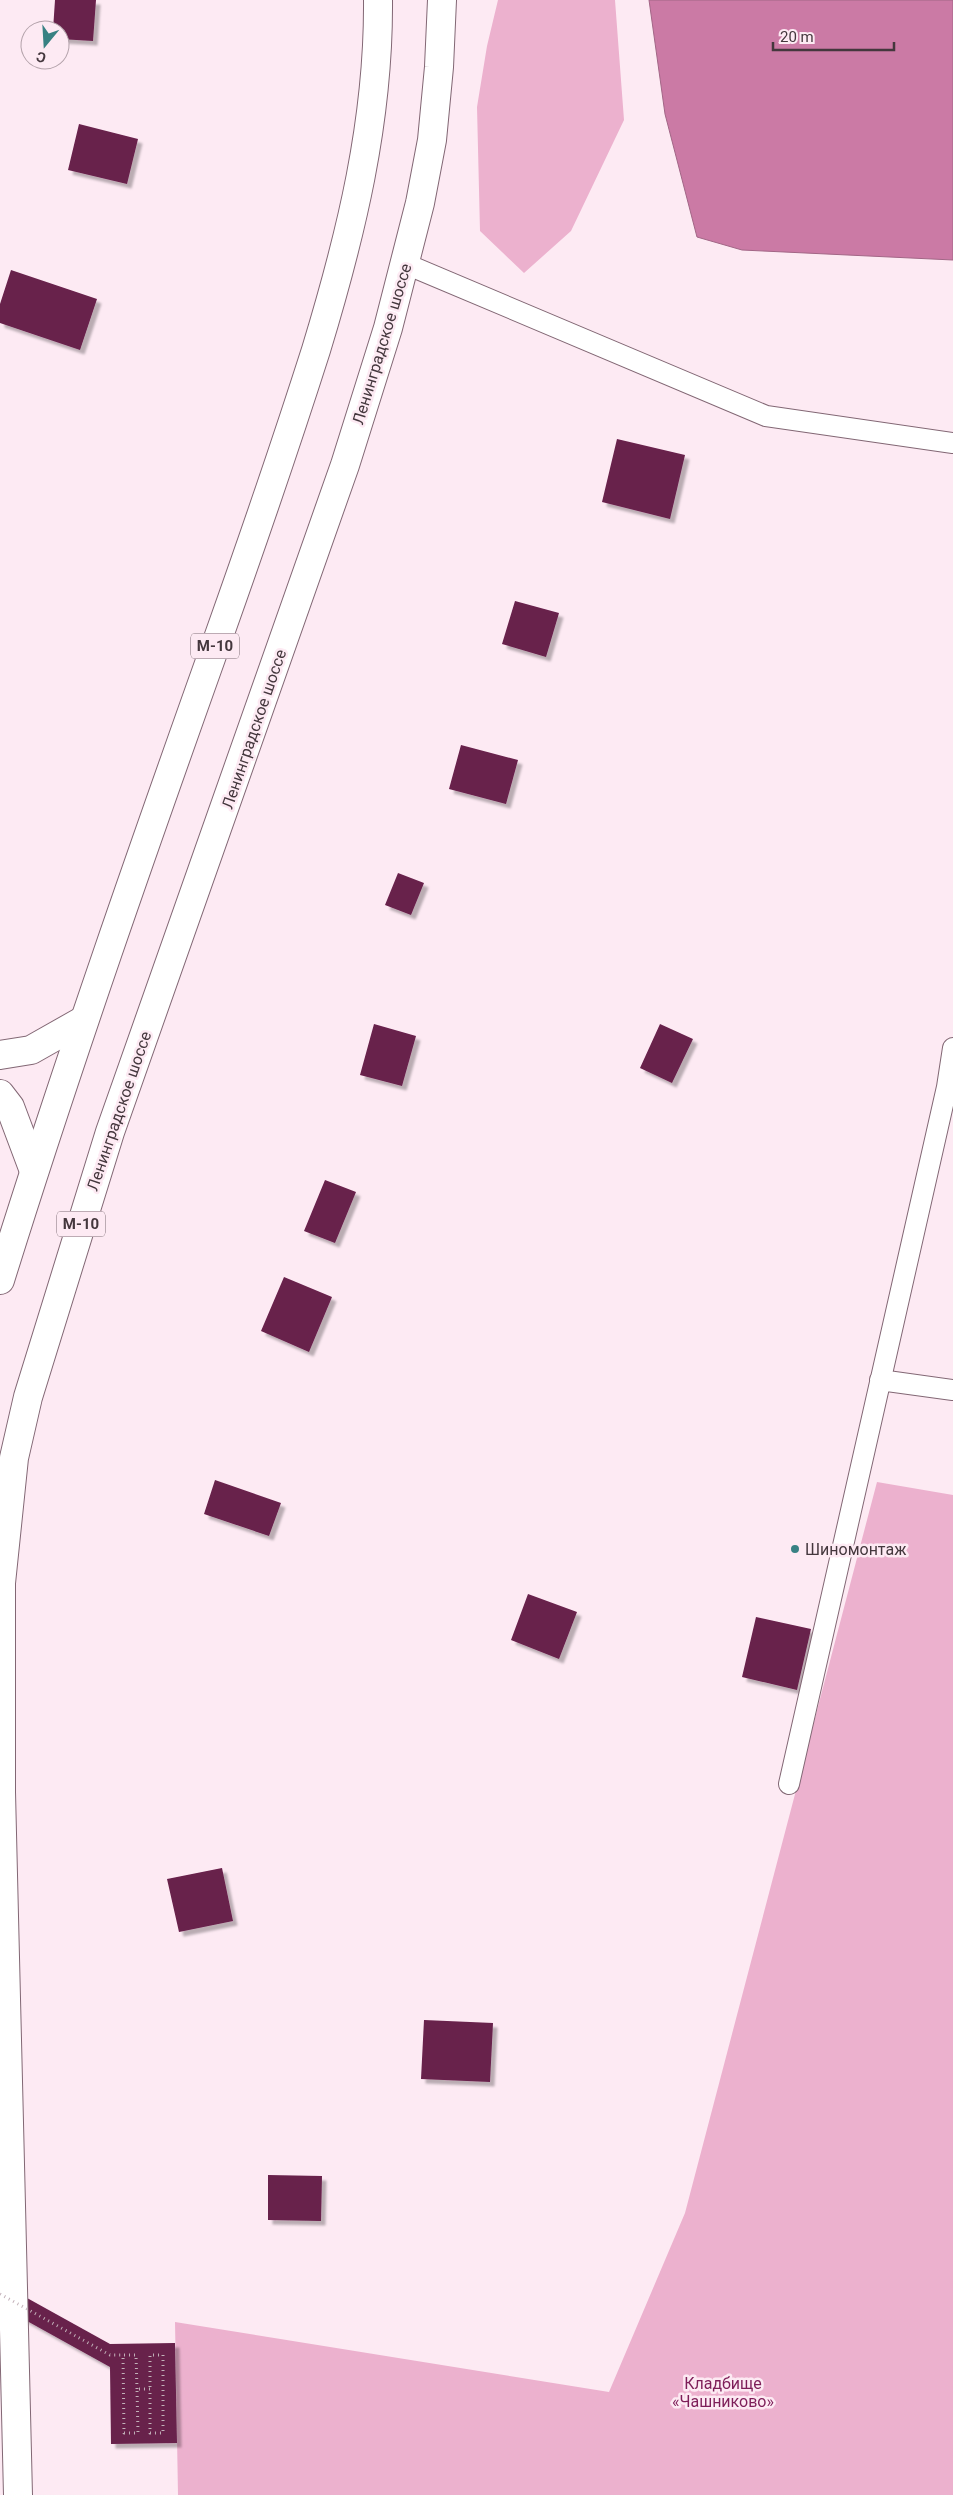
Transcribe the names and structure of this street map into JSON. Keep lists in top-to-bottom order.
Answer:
{
  "streets": {
    "main road": ["Ленинградское шоссе", "М-10"]
  },
  "parks": ["Кладбище «Чашниково»"],
  "places": ["Шиномонтаж"],
  "scale_bar": "20 m",
  "north": "bottom"
}
